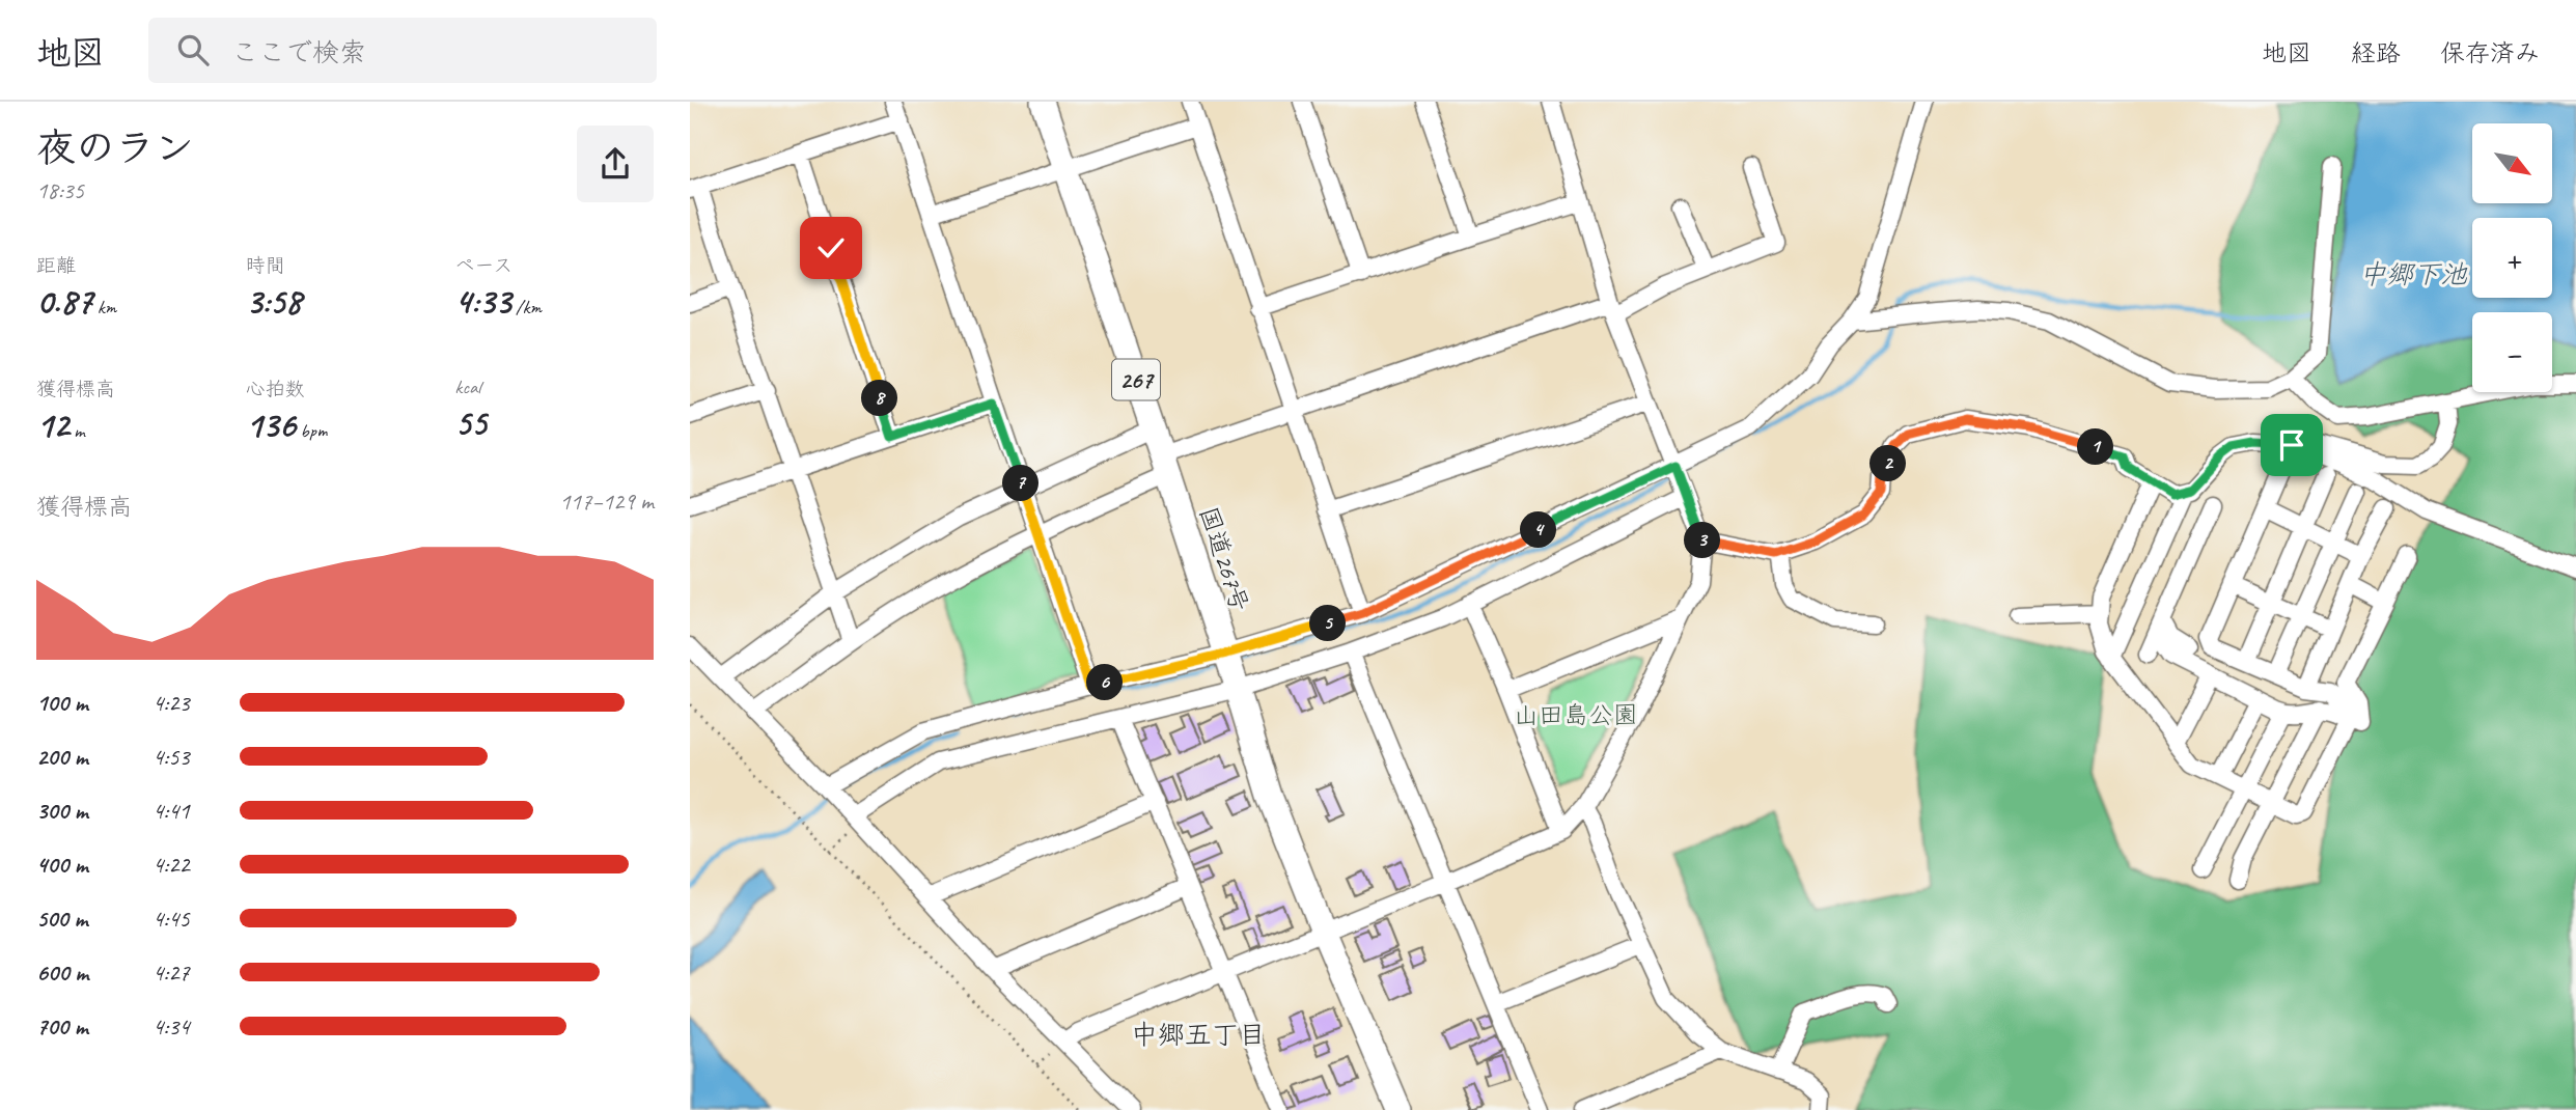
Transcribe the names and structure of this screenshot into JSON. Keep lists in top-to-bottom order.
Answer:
{
  "streets": {
    "highway": ["267", "国道267号"]
  },
  "districts": ["中郷五丁目"],
  "water": ["中郷下池"],
  "parks": ["山田島公園"],
  "north": "bottom right",
  "page": {
    "header": "地図",
    "search": "ここで検索",
    "nav": ["地図", "経路", "保存済み"],
    "heading": ["夜のラン", "18:35"],
    "map_buttons": ["+", "−"],
    "stats": [
      ["距離", "0.87 km"],
      ["時間", "3:58"],
      ["ペース", "4:33 /km"],
      ["獲得標高", "12 m"],
      ["心拍数", "136 bpm"],
      ["kcal", "55"]
    ],
    "pins": [
      "8",
      "1",
      "2",
      "7",
      "4",
      "3",
      "5",
      "6"
    ],
    "chart": ["獲得標高", "117–129 m"],
    "list": [
      {
        "name": "100 m",
        "note": "4:23"
      },
      {
        "name": "200 m",
        "note": "4:53"
      },
      {
        "name": "300 m",
        "note": "4:41"
      },
      {
        "name": "400 m",
        "note": "4:22"
      },
      {
        "name": "500 m",
        "note": "4:45"
      },
      {
        "name": "600 m",
        "note": "4:27"
      },
      {
        "name": "700 m",
        "note": "4:34"
      }
    ]
  }
}
